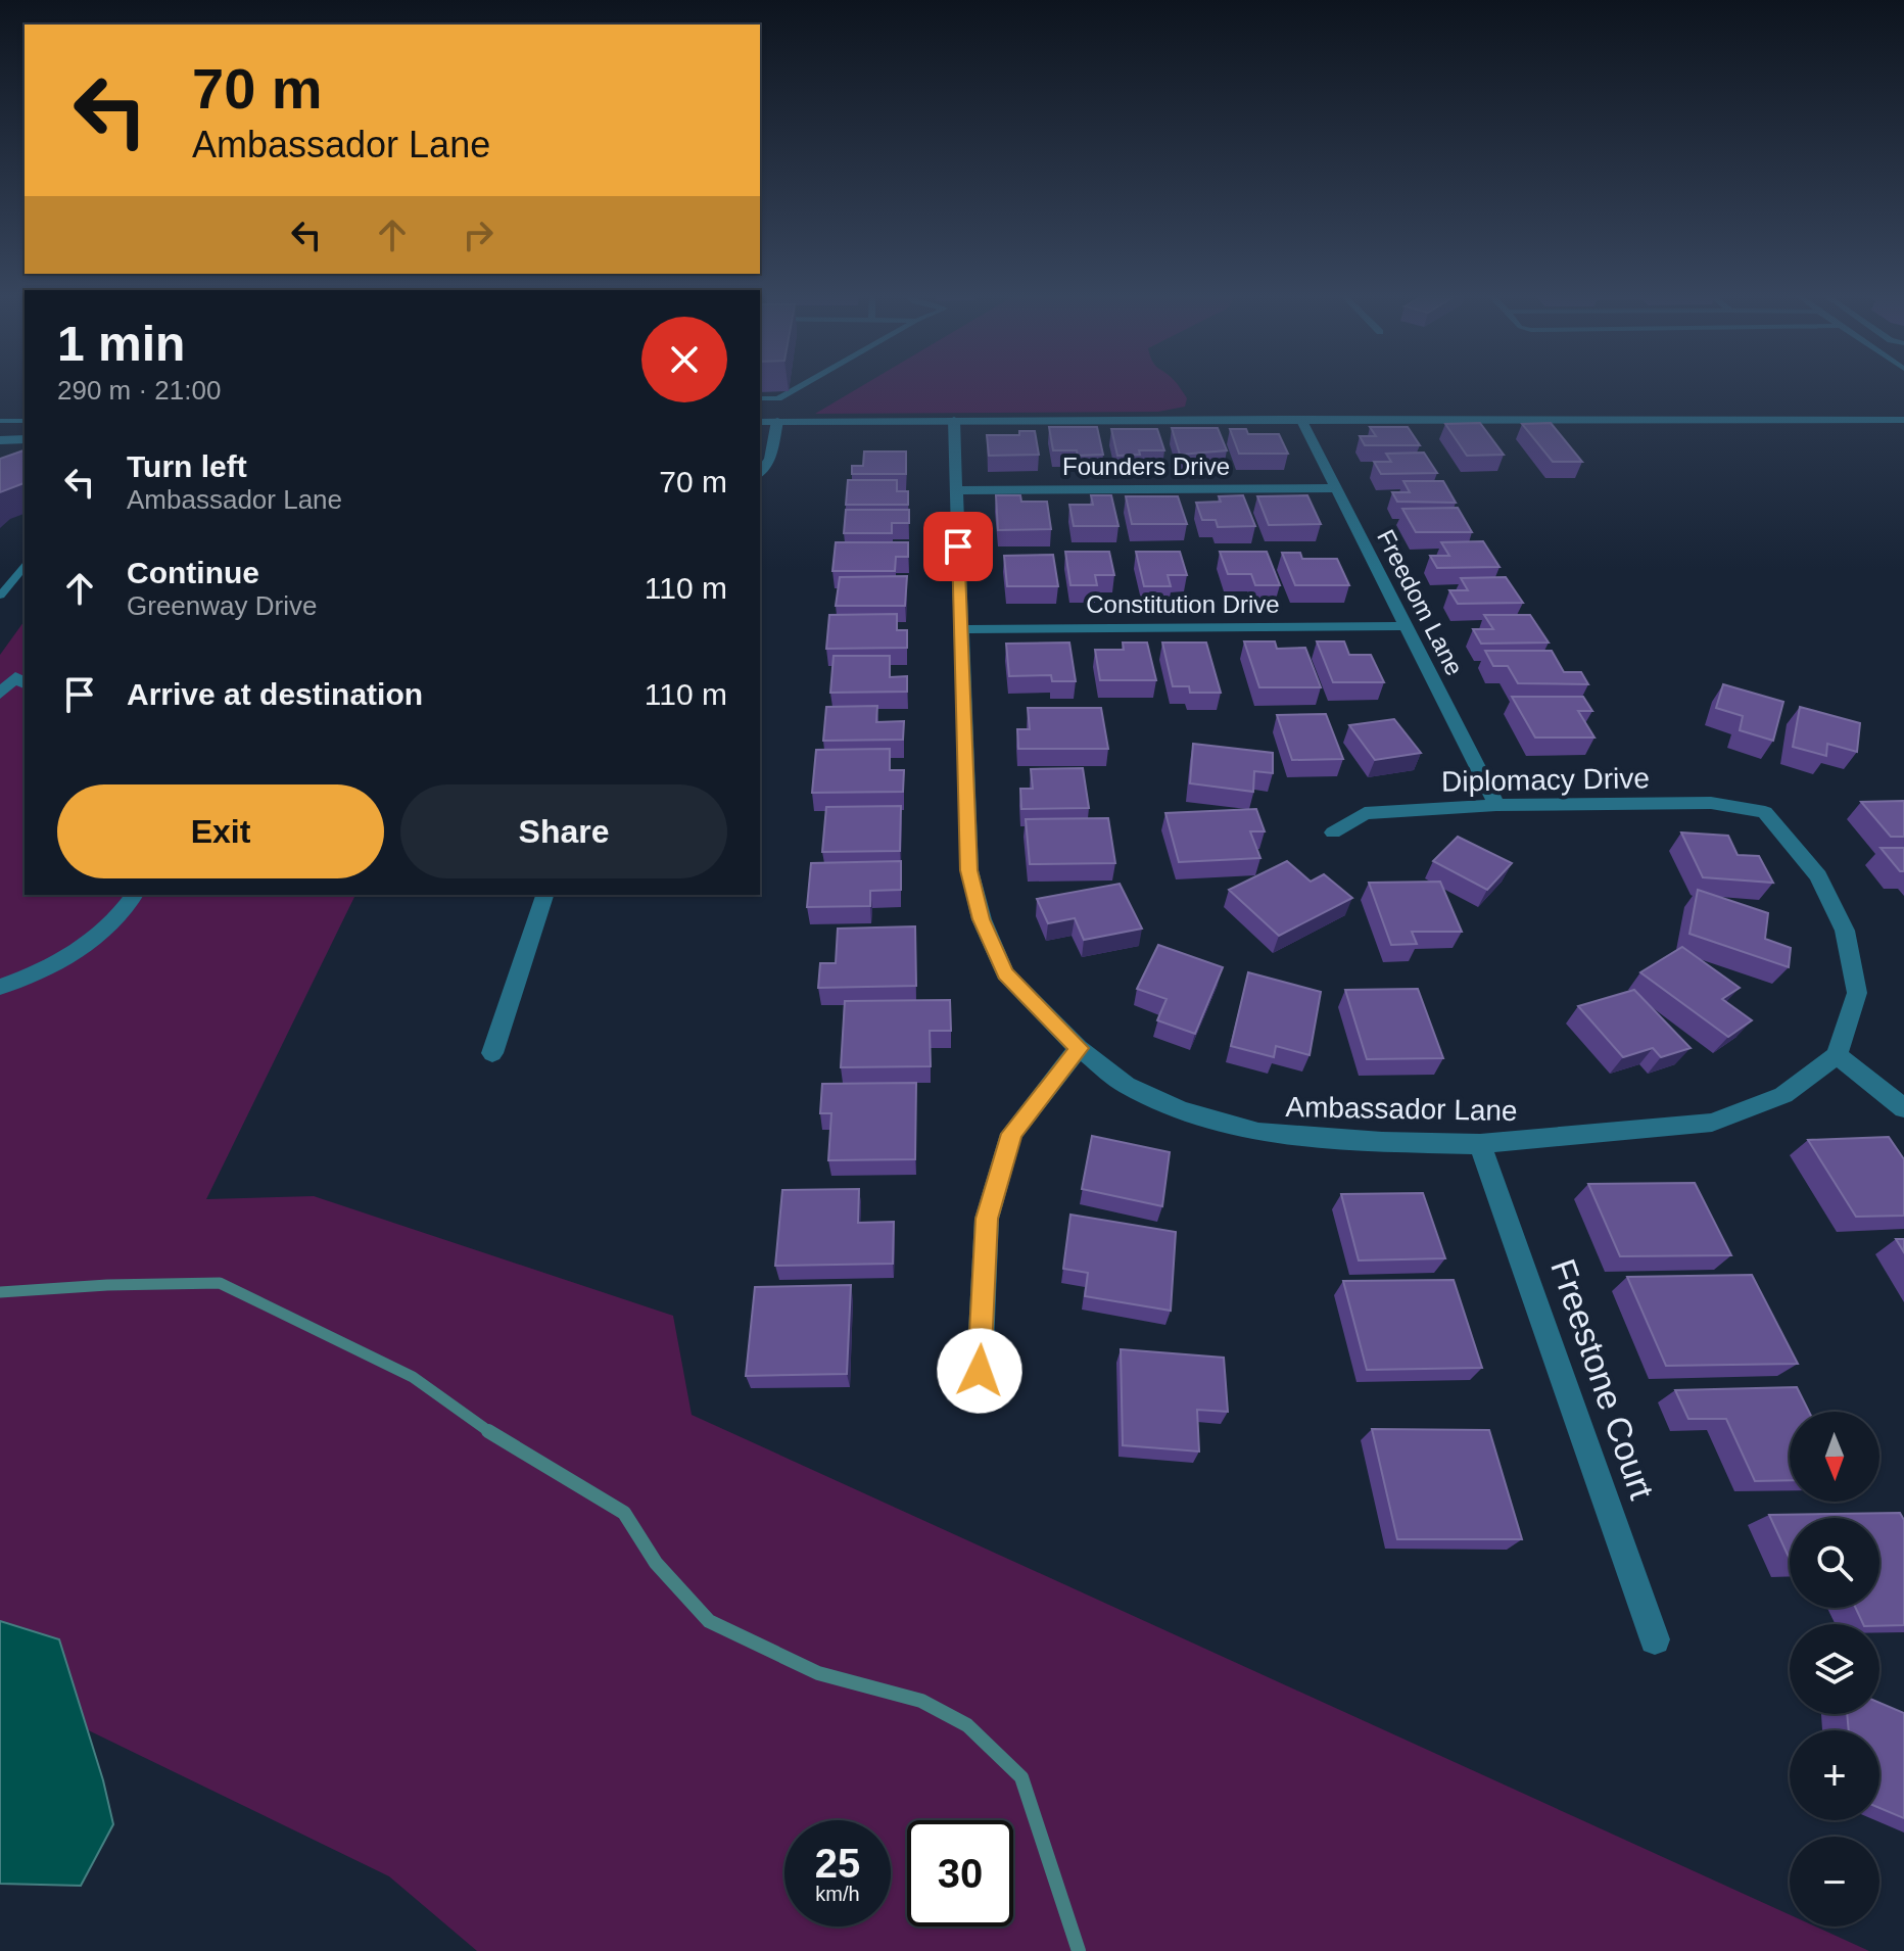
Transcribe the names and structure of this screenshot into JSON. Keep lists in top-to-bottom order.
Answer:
{
  "streets": {
    "street": [
      "Founders Drive",
      "Freedom Lane",
      "Constitution Drive",
      "Diplomacy Drive",
      "Ambassador Lane",
      "Freestone Court"
    ]
  },
  "crossings": [
    ["Founders Drive", "Freedom Lane"],
    ["Founders Drive", "Ambassador Lane"],
    ["Freedom Lane", "Constitution Drive"],
    ["Freedom Lane", "Diplomacy Drive"],
    ["Constitution Drive", "Ambassador Lane"],
    ["Diplomacy Drive", "Ambassador Lane"],
    ["Ambassador Lane", "Freestone Court"]
  ],
  "north": "bottom",
  "page": {
    "turn": ["70 m", "Ambassador Lane"],
    "heading": ["1 min", "290 m · 21:00"],
    "list": [
      {
        "name": "Turn left",
        "note": "Ambassador Lane",
        "value": "70 m"
      },
      {
        "name": "Continue",
        "note": "Greenway Drive",
        "value": "110 m"
      },
      {
        "name": "Arrive at destination",
        "value": "110 m"
      }
    ],
    "buttons": ["Exit", "Share"],
    "map_buttons": ["+", "−"],
    "speed": "25 km/h",
    "limit": "30"
  }
}
